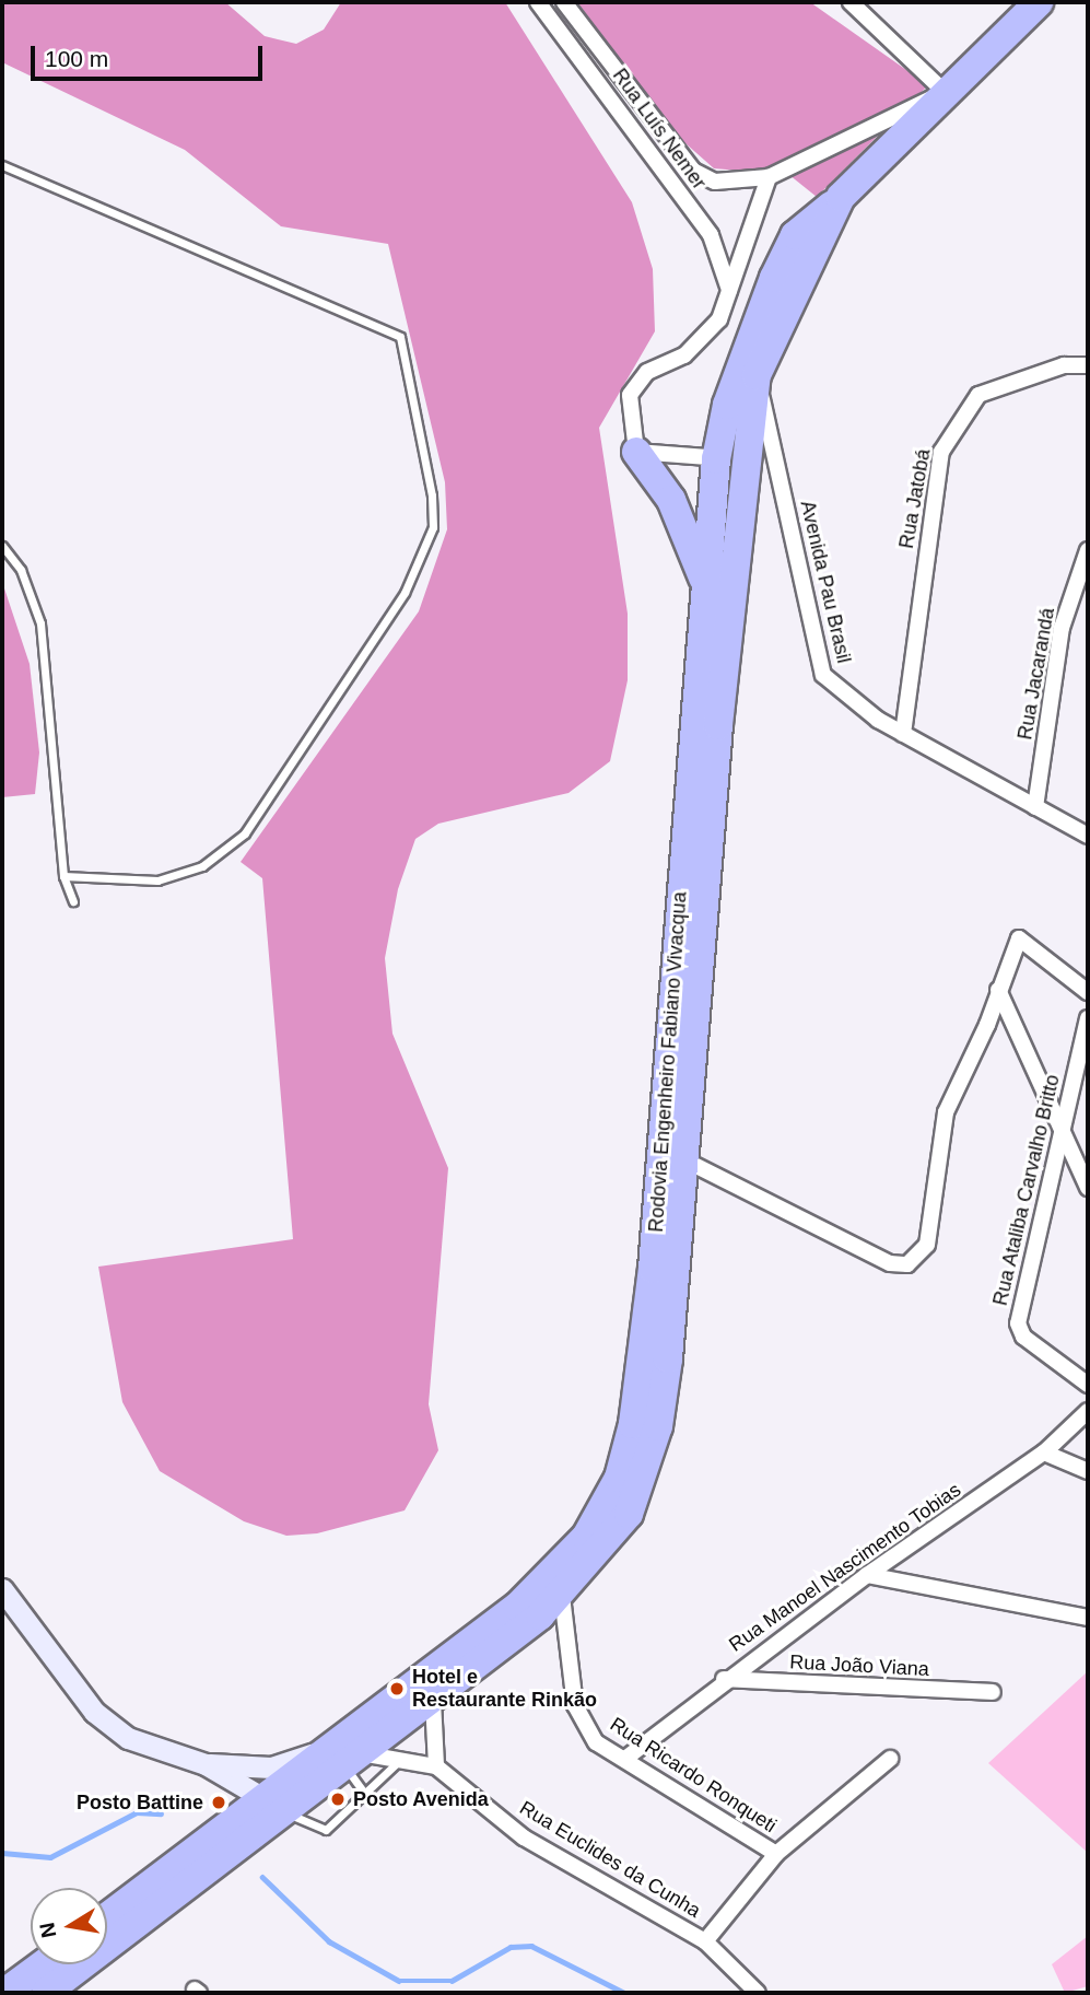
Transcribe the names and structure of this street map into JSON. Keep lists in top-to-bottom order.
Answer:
{
  "streets": {
    "highway": ["Rodovia Engenheiro Fabiano Vivacqua"],
    "street": [
      "Rua Luís Nemer",
      "Rua Jatobá",
      "Avenida Pau Brasil",
      "Rua Jacarandá",
      "Rua Ataliba Carvalho Britto",
      "Rua Manoel Nascimento Tobias",
      "Rua João Viana",
      "Rua Ricardo Ronqueti",
      "Rua Euclides da Cunha"
    ]
  },
  "crossings": [
    ["Rua Jatobá", "Avenida Pau Brasil"],
    ["Avenida Pau Brasil", "Rua Jacarandá"],
    ["Avenida Pau Brasil", "Rodovia Engenheiro Fabiano Vivacqua"],
    ["Rodovia Engenheiro Fabiano Vivacqua", "Rua Ricardo Ronqueti"],
    ["Rodovia Engenheiro Fabiano Vivacqua", "Rua Euclides da Cunha"],
    ["Rua Manoel Nascimento Tobias", "Rua João Viana"],
    ["Rua Manoel Nascimento Tobias", "Rua Ricardo Ronqueti"]
  ],
  "places": ["Hotel e Restaurante Rinkão", "Posto Avenida", "Posto Battine"],
  "scale_bar": "100 m",
  "north": "left"
}
